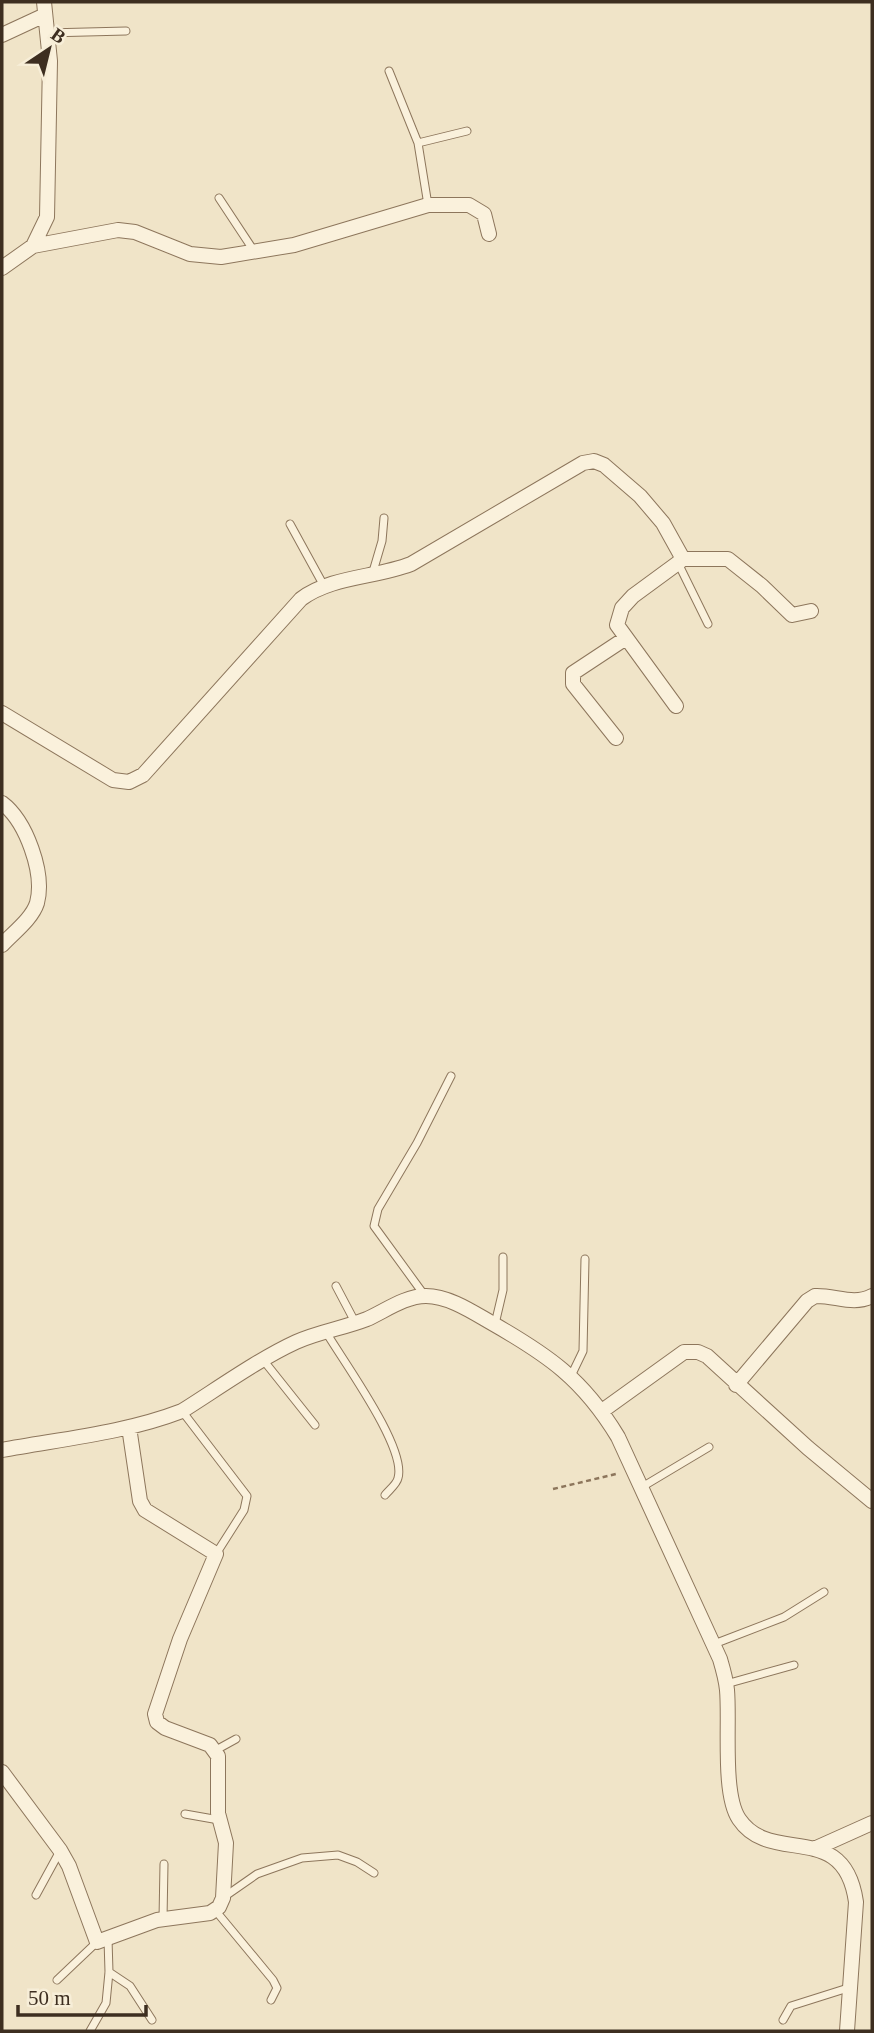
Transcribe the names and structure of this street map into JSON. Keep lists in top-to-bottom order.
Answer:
{
  "scale_bar": "50 m",
  "north": "top right"
}
